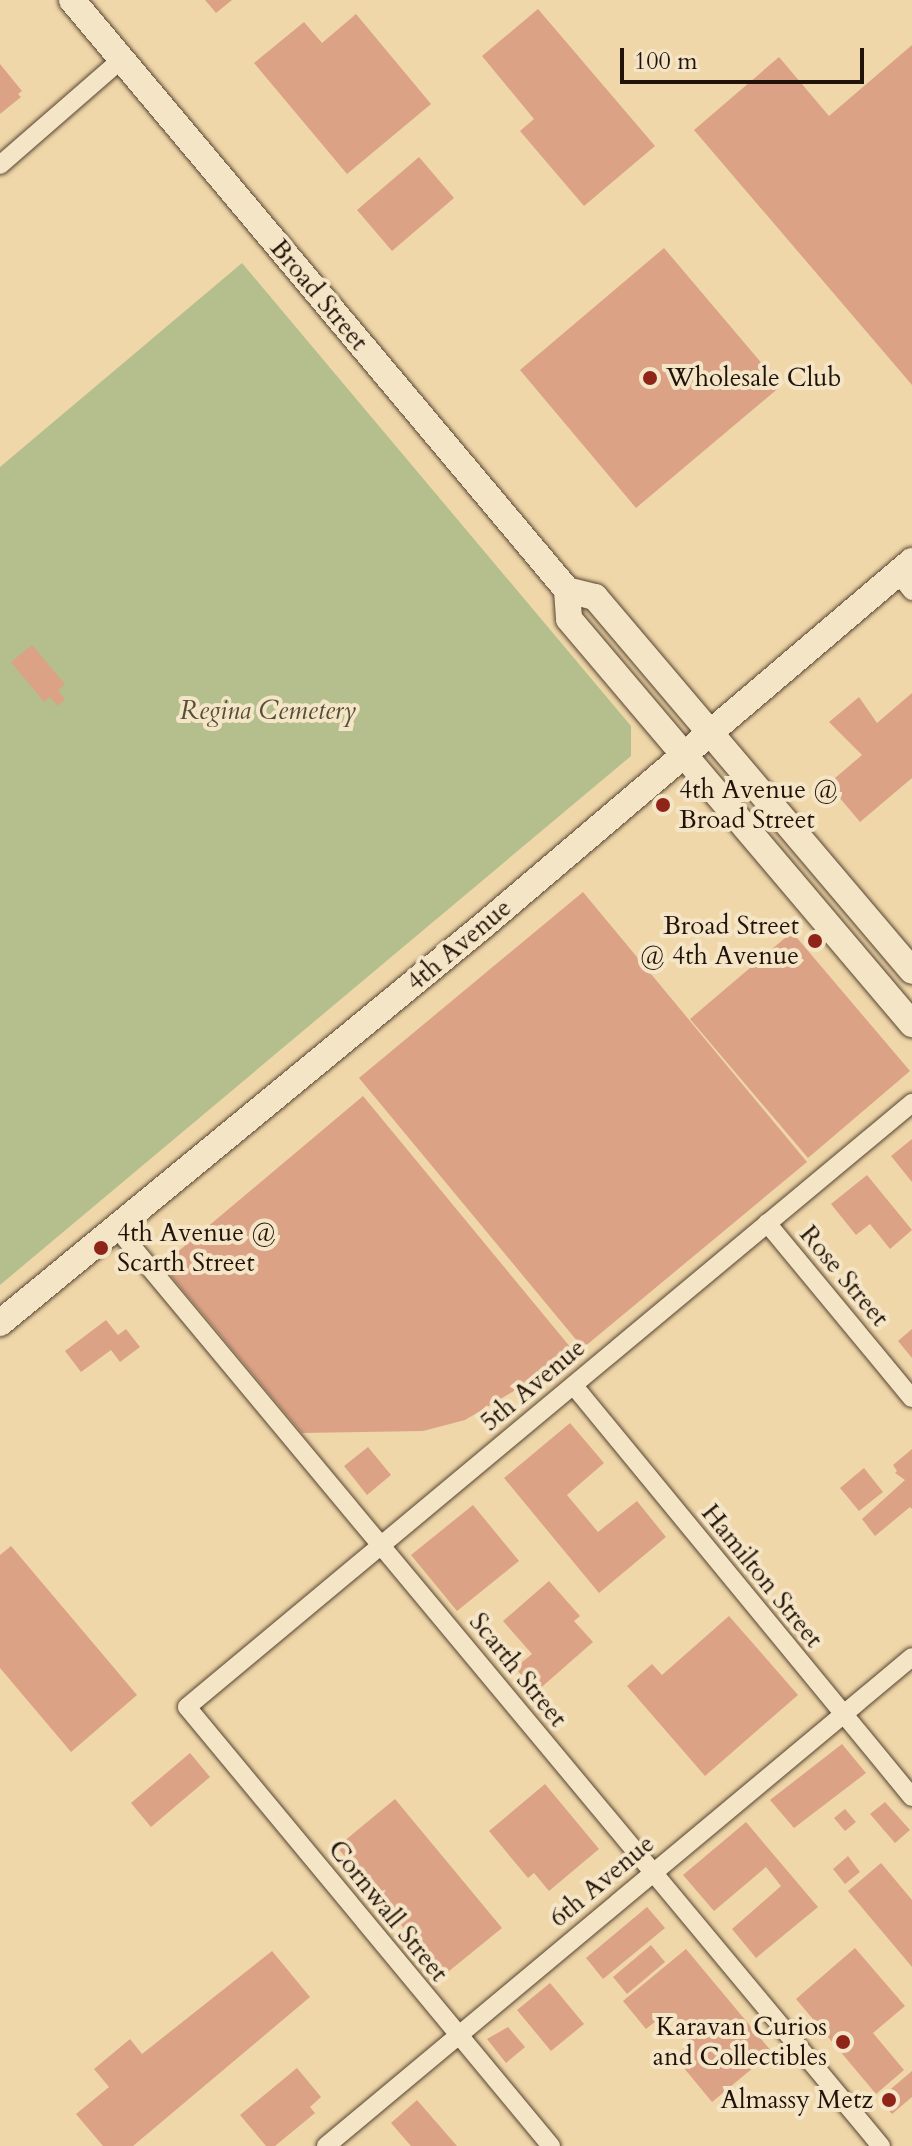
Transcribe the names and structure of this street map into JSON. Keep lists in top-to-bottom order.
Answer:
{
  "streets": {
    "main road": ["Broad Street", "4th Avenue"],
    "street": [
      "Rose Street",
      "5th Avenue",
      "Hamilton Street",
      "Scarth Street",
      "6th Avenue",
      "Cornwall Street"
    ]
  },
  "crossings": [
    ["Broad Street", "4th Avenue"],
    ["4th Avenue", "Scarth Street"],
    ["Rose Street", "5th Avenue"],
    ["5th Avenue", "Hamilton Street"],
    ["5th Avenue", "Scarth Street"],
    ["5th Avenue", "Cornwall Street"],
    ["Hamilton Street", "6th Avenue"],
    ["Scarth Street", "6th Avenue"],
    ["6th Avenue", "Cornwall Street"]
  ],
  "parks": ["Regina Cemetery"],
  "places": [
    "Wholesale Club",
    "4th Avenue @ Broad Street",
    "Broad Street @ 4th Avenue",
    "4th Avenue @ Scarth Street",
    "Karavan Curios and Collectibles",
    "Almassy Metz"
  ],
  "scale_bar": "100 m"
}
